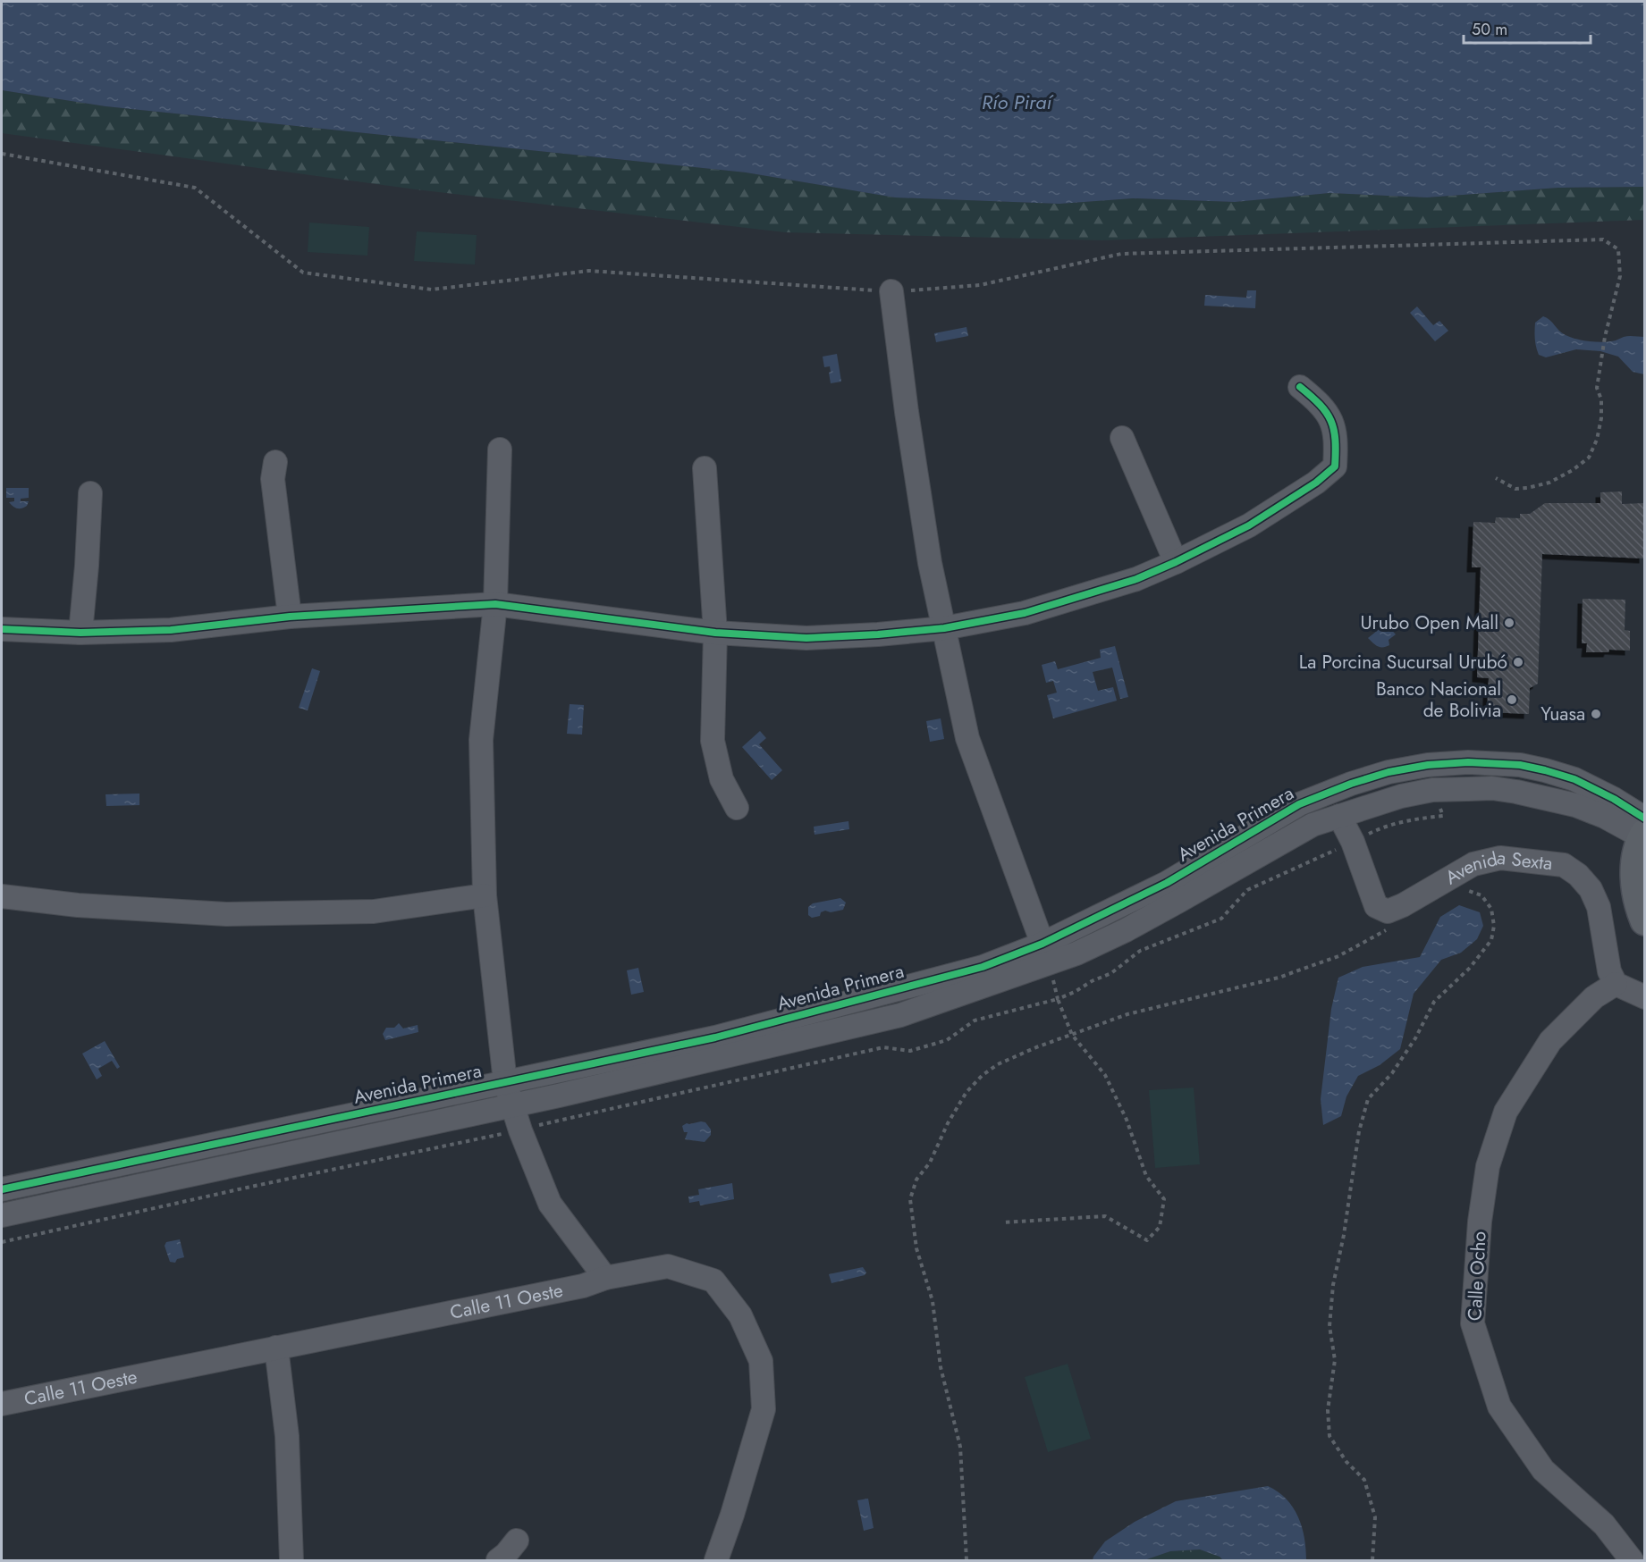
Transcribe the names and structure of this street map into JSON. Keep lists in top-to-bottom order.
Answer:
{
  "streets": {
    "street": [
      "Avenida Primera",
      "Avenida Sexta",
      "Calle Ocho",
      "Calle 11 Oeste"
    ]
  },
  "crossings": [
    ["Avenida Primera", "Avenida Sexta"],
    ["Avenida Sexta", "Calle Ocho"]
  ],
  "water": ["Río Piraí"],
  "places": [
    "Urubo Open Mall",
    "La Porcina Sucursal Urubó",
    "Banco Nacional de Bolivia",
    "Yuasa"
  ],
  "scale_bar": "50 m"
}
